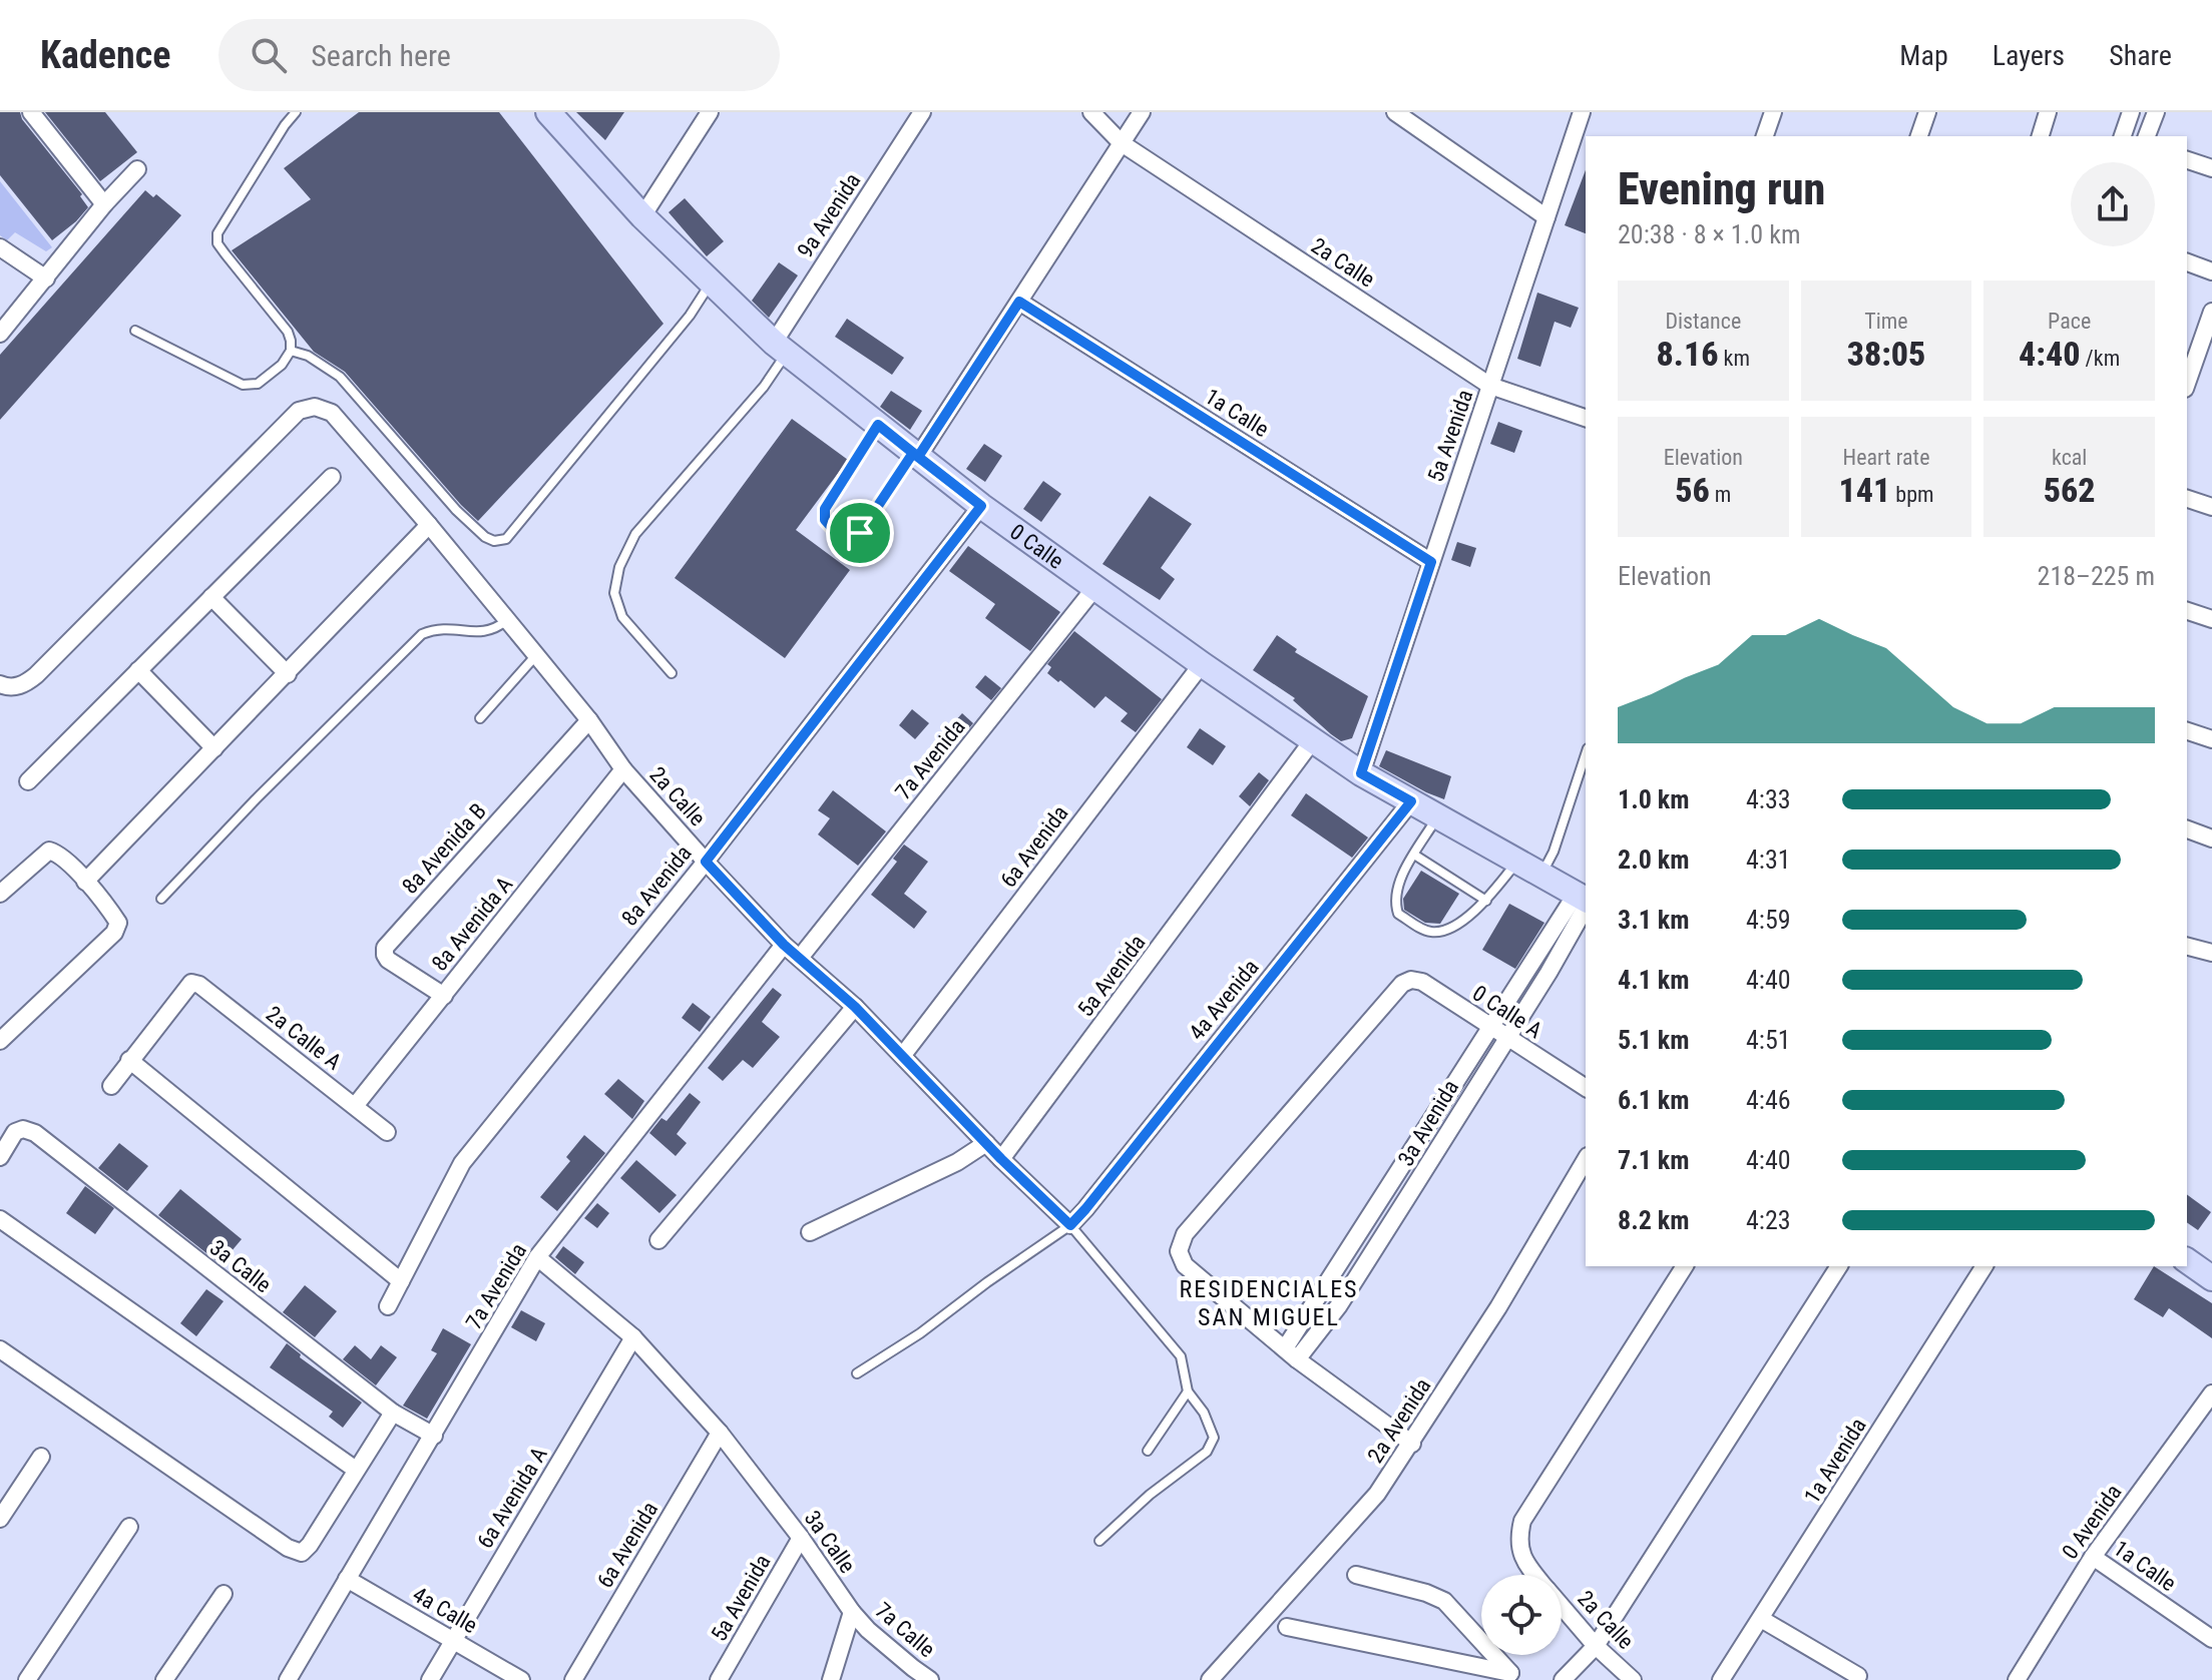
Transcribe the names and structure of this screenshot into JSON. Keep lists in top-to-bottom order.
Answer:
{
  "streets": {
    "main road": ["0 Calle"],
    "street": [
      "9a Avenida",
      "2a Calle",
      "1a Calle",
      "5a Avenida",
      "7a Avenida",
      "6a Avenida",
      "8a Avenida B",
      "8a Avenida",
      "8a Avenida A",
      "4a Avenida",
      "0 Calle A",
      "2a Calle A",
      "3a Avenida",
      "3a Calle",
      "2a Avenida",
      "1a Avenida",
      "6a Avenida A",
      "0 Avenida",
      "4a Calle",
      "7a Calle"
    ]
  },
  "crossings": [
    ["9a Avenida", "0 Calle"],
    ["2a Calle", "5a Avenida"],
    ["2a Calle", "7a Avenida"],
    ["2a Calle", "6a Avenida"],
    ["2a Calle", "8a Avenida B"],
    ["2a Calle", "8a Avenida"],
    ["2a Calle", "8a Avenida A"],
    ["2a Calle", "4a Avenida"],
    ["1a Calle", "5a Avenida"],
    ["1a Calle", "0 Avenida"],
    ["5a Avenida", "0 Calle"],
    ["5a Avenida", "3a Calle"],
    ["0 Calle", "7a Avenida"],
    ["0 Calle", "6a Avenida"],
    ["0 Calle", "8a Avenida"],
    ["0 Calle", "4a Avenida"],
    ["0 Calle", "3a Avenida"],
    ["7a Avenida", "3a Calle"],
    ["7a Avenida", "4a Calle"],
    ["6a Avenida", "3a Calle"],
    ["8a Avenida B", "8a Avenida A"],
    ["8a Avenida A", "2a Calle A"],
    ["0 Calle A", "3a Avenida"],
    ["3a Calle", "6a Avenida A"],
    ["3a Calle", "7a Calle"],
    ["6a Avenida A", "4a Calle"]
  ],
  "districts": ["RESIDENCIALES SAN MIGUEL"],
  "page": {
    "header": "Kadence",
    "search": "Search here",
    "nav": ["Map", "Layers", "Share"],
    "heading": ["Evening run", "20:38 · 8 × 1.0 km"],
    "stats": [
      ["Distance", "8.16 km"],
      ["Time", "38:05"],
      ["Pace", "4:40 /km"],
      ["Elevation", "56 m"],
      ["Heart rate", "141 bpm"],
      ["kcal", "562"]
    ],
    "chart": ["Elevation", "218–225 m"],
    "list": [
      {
        "name": "1.0 km",
        "note": "4:33"
      },
      {
        "name": "2.0 km",
        "note": "4:31"
      },
      {
        "name": "3.1 km",
        "note": "4:59"
      },
      {
        "name": "4.1 km",
        "note": "4:40"
      },
      {
        "name": "5.1 km",
        "note": "4:51"
      },
      {
        "name": "6.1 km",
        "note": "4:46"
      },
      {
        "name": "7.1 km",
        "note": "4:40"
      },
      {
        "name": "8.2 km",
        "note": "4:23"
      }
    ]
  }
}
